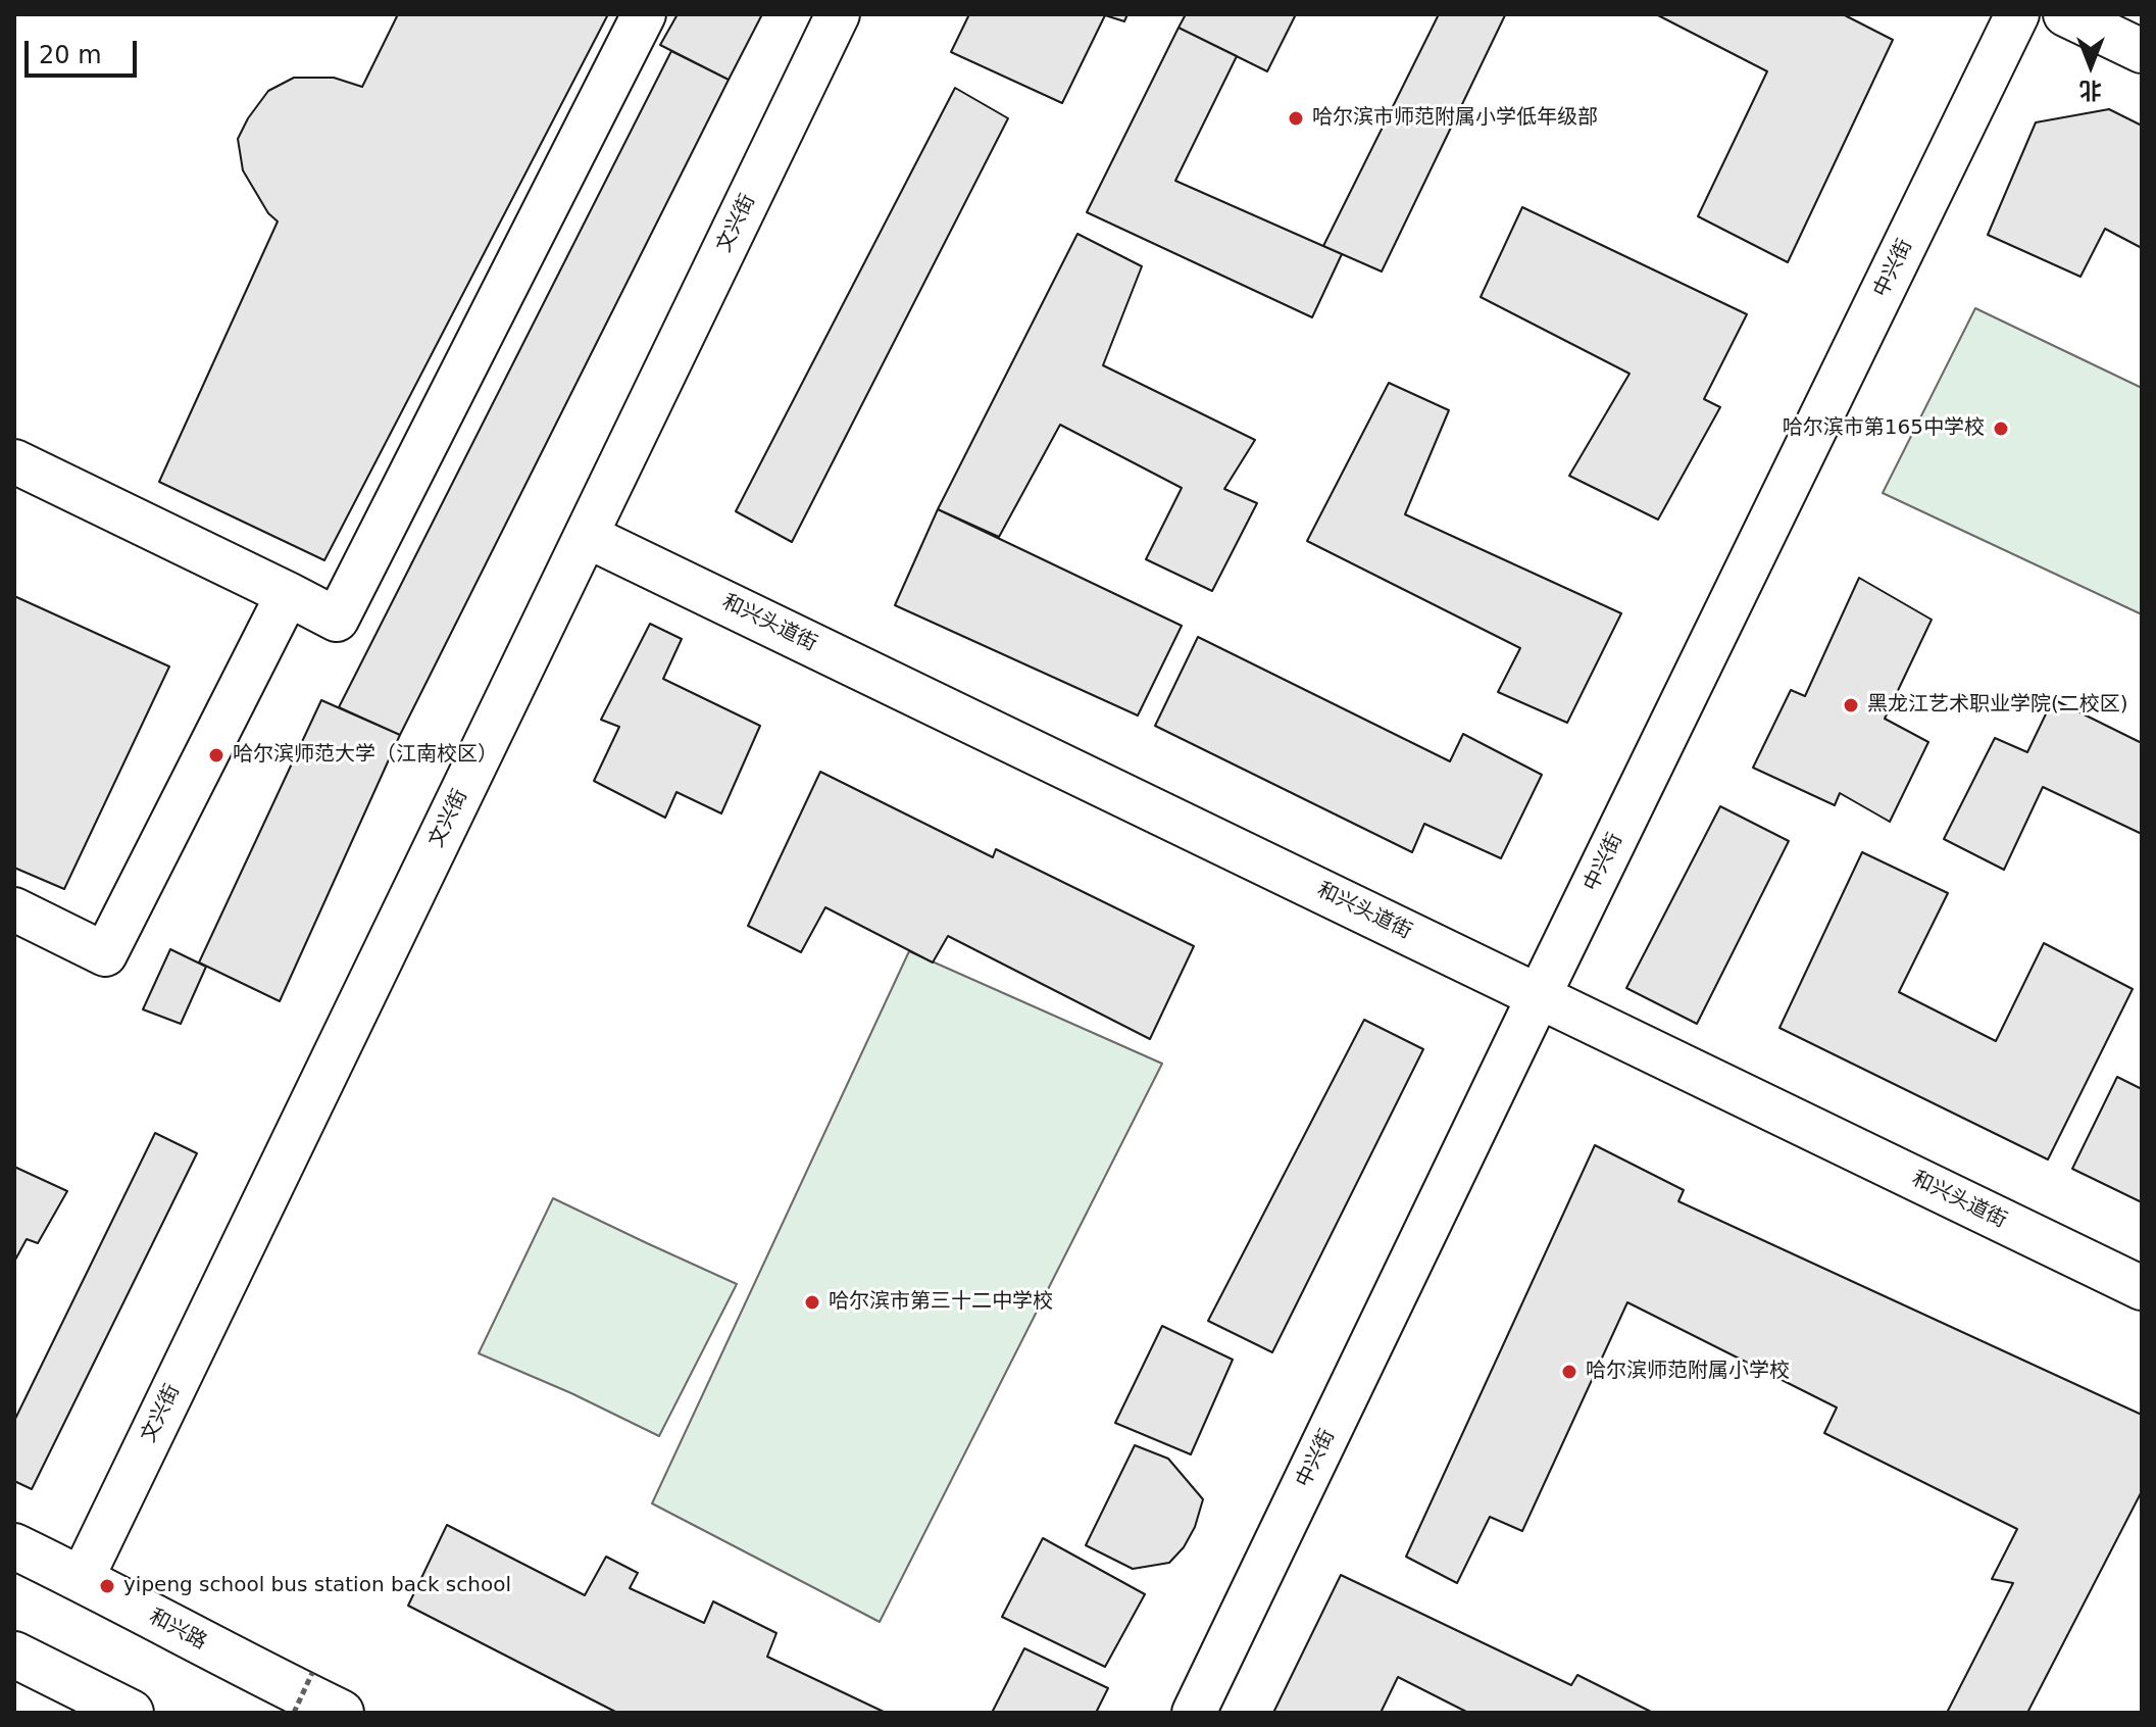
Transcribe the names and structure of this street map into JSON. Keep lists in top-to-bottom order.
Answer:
{
  "streets": {
    "highway": ["和兴路"],
    "street": ["文兴街", "中兴街", "和兴头道街"]
  },
  "crossings": [
    ["文兴街", "和兴头道街"],
    ["文兴街", "和兴路"],
    ["中兴街", "和兴头道街"]
  ],
  "places": [
    "哈尔滨市师范附属小学低年级部",
    "哈尔滨市第165中学校",
    "黑龙江艺术职业学院(二校区)",
    "哈尔滨师范大学（江南校区）",
    "哈尔滨市第三十二中学校",
    "哈尔滨师范附属小学校",
    "yipeng school bus station back school"
  ],
  "scale_bar": "20 m",
  "north": "bottom"
}
